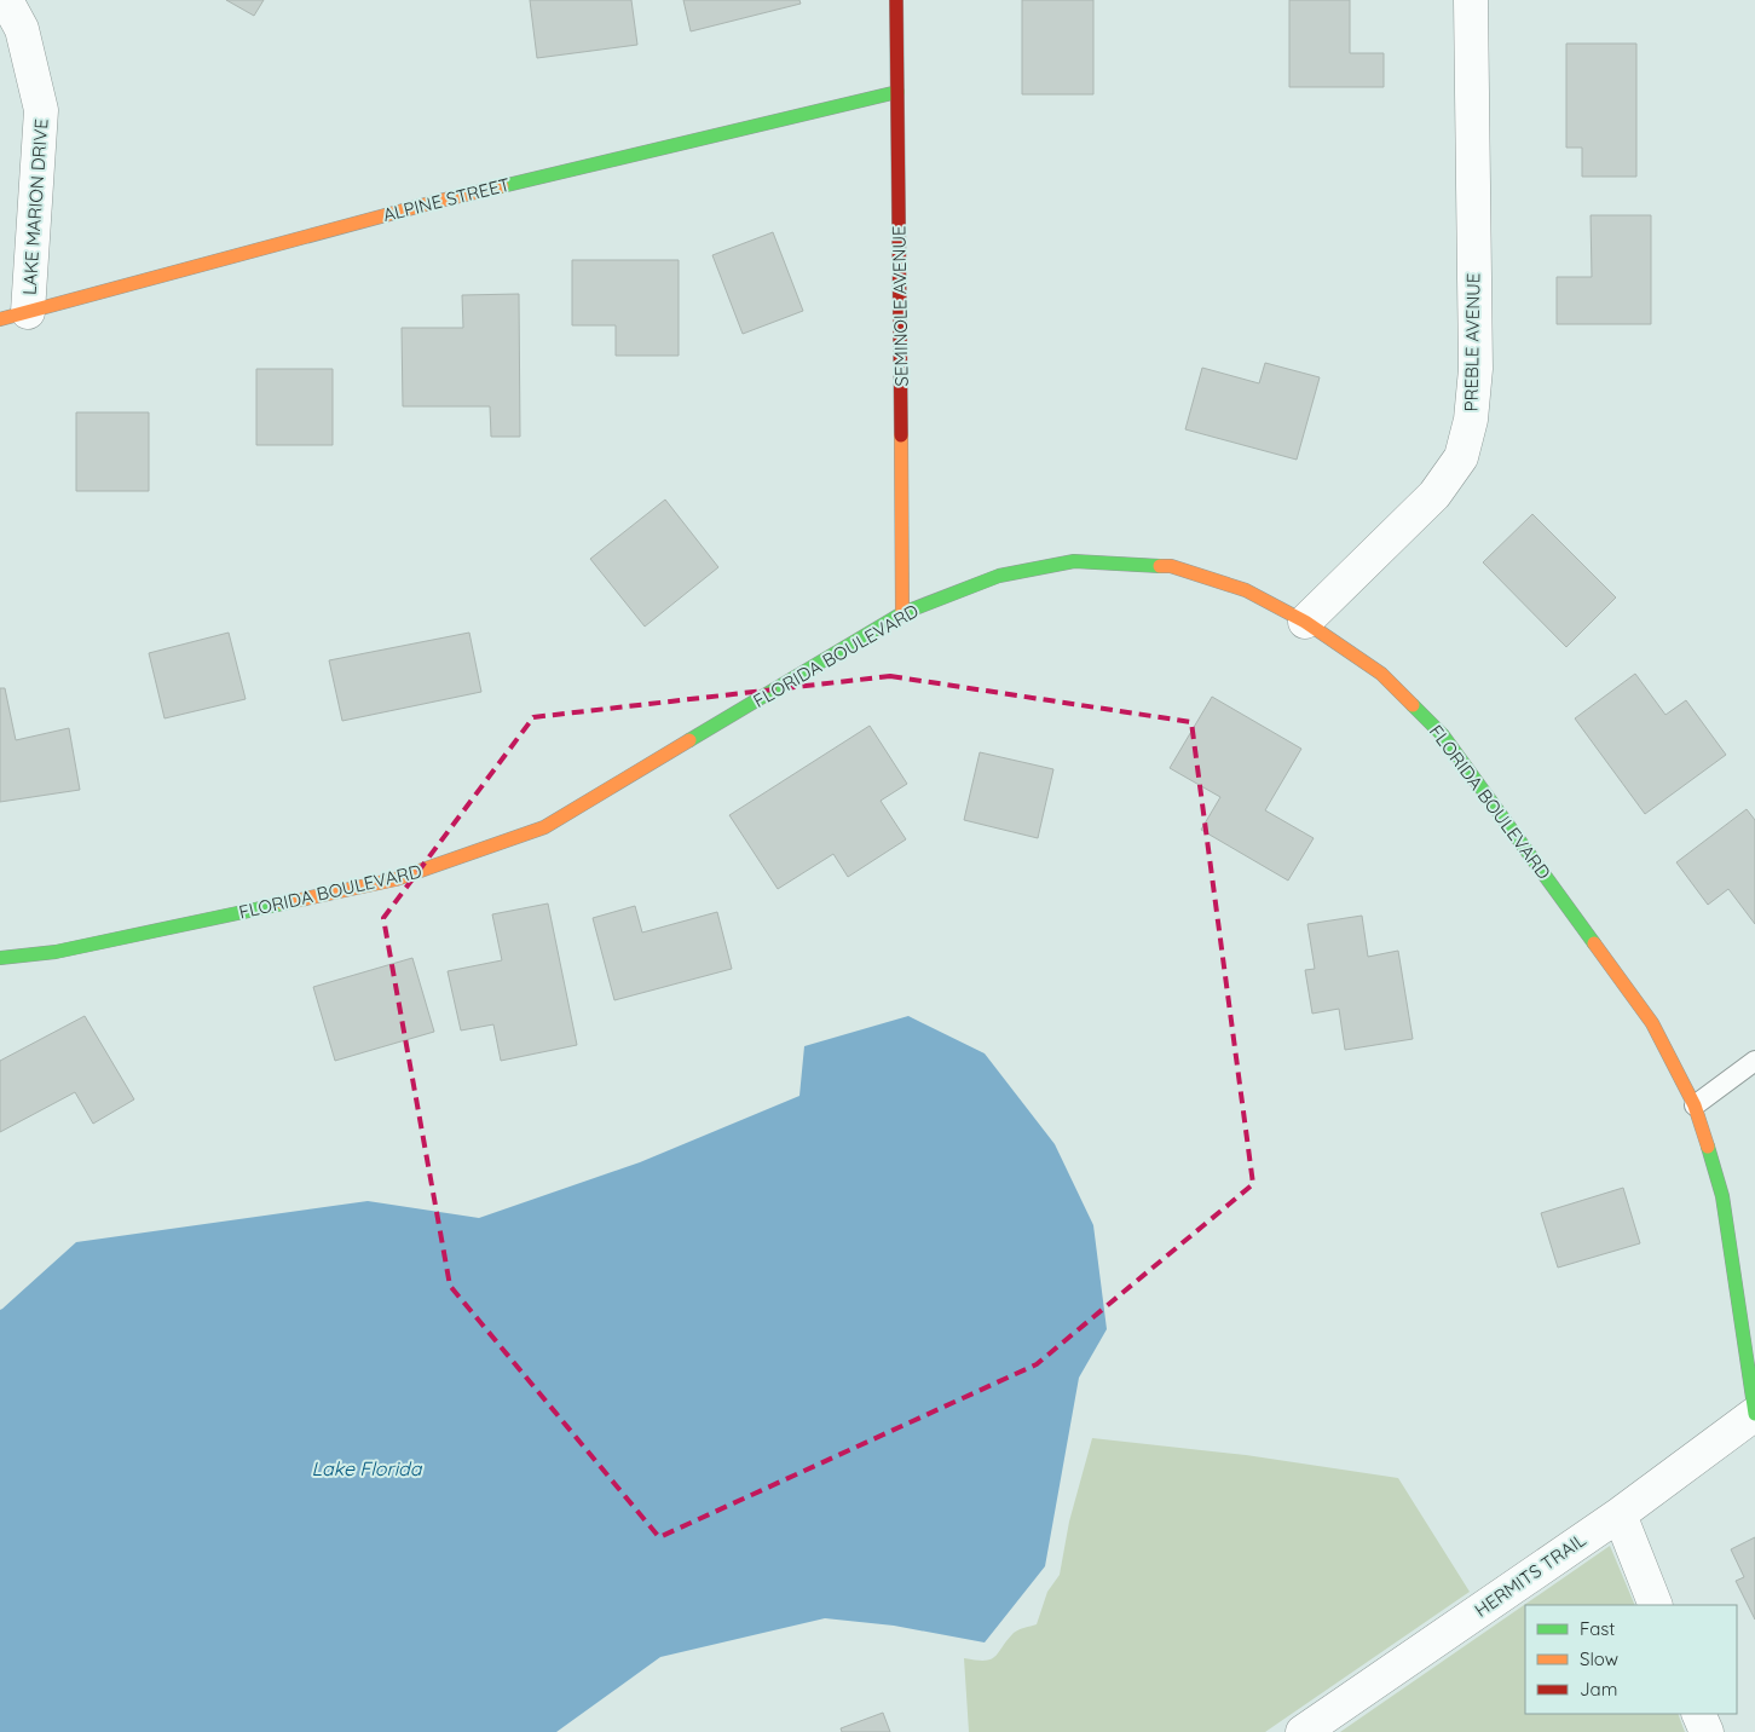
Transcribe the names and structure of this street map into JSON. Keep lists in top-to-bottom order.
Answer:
{
  "streets": {
    "street": [
      "ALPINE STREET",
      "LAKE MARION DRIVE",
      "SEMINOLE AVENUE",
      "PREBLE AVENUE",
      "FLORIDA BOULEVARD",
      "HERMITS TRAIL"
    ]
  },
  "crossings": [
    ["ALPINE STREET", "LAKE MARION DRIVE"],
    ["ALPINE STREET", "SEMINOLE AVENUE"],
    ["SEMINOLE AVENUE", "FLORIDA BOULEVARD"],
    ["PREBLE AVENUE", "FLORIDA BOULEVARD"],
    ["FLORIDA BOULEVARD", "HERMITS TRAIL"]
  ],
  "water": ["Lake Florida"],
  "legend": ["Fast", "Slow", "Jam"]
}
